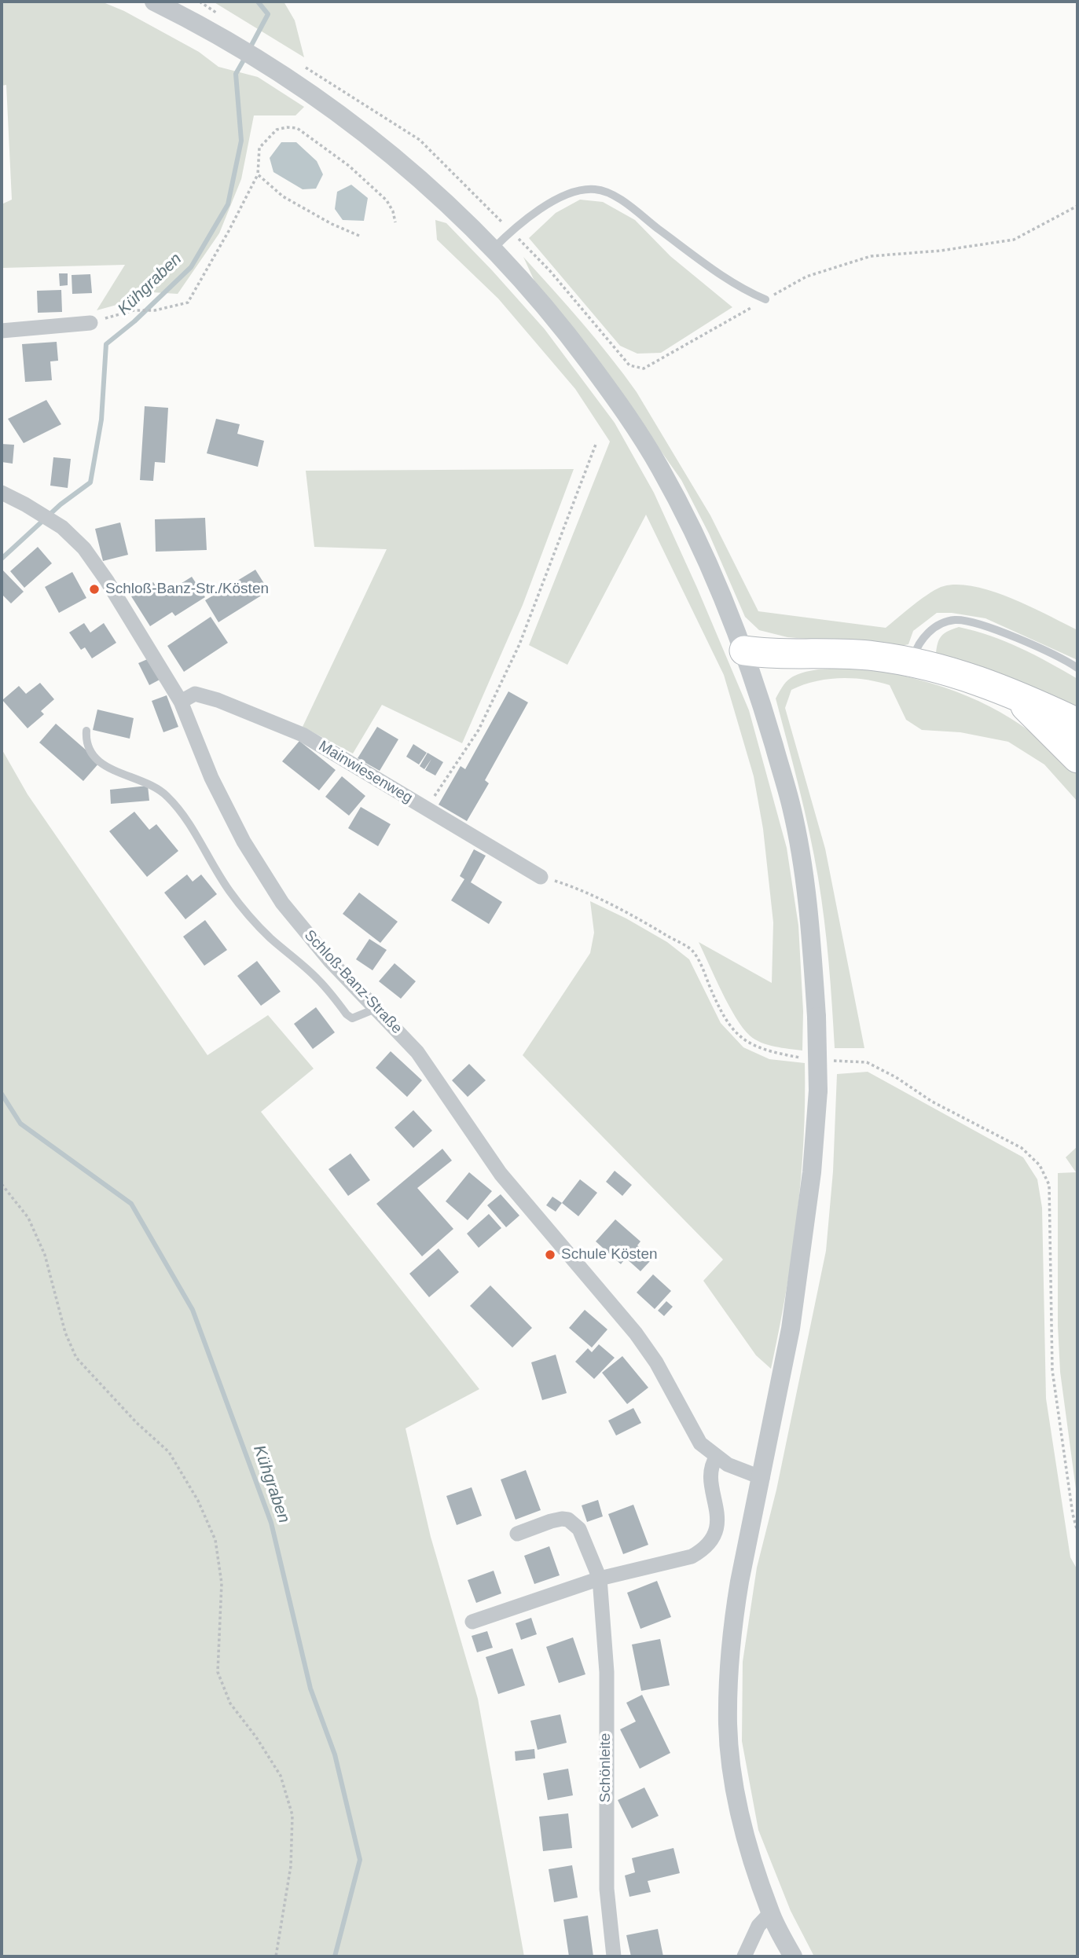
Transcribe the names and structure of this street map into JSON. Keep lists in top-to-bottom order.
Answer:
{
  "streets": {
    "street": ["Mainwiesenweg", "Schloß-Banz-Straße", "Schönleite"]
  },
  "crossings": [
    ["Mainwiesenweg", "Schloß-Banz-Straße"]
  ],
  "water": ["Kühgraben"],
  "places": ["Schloß-Banz-Str./Kösten", "Schule Kösten"]
}
